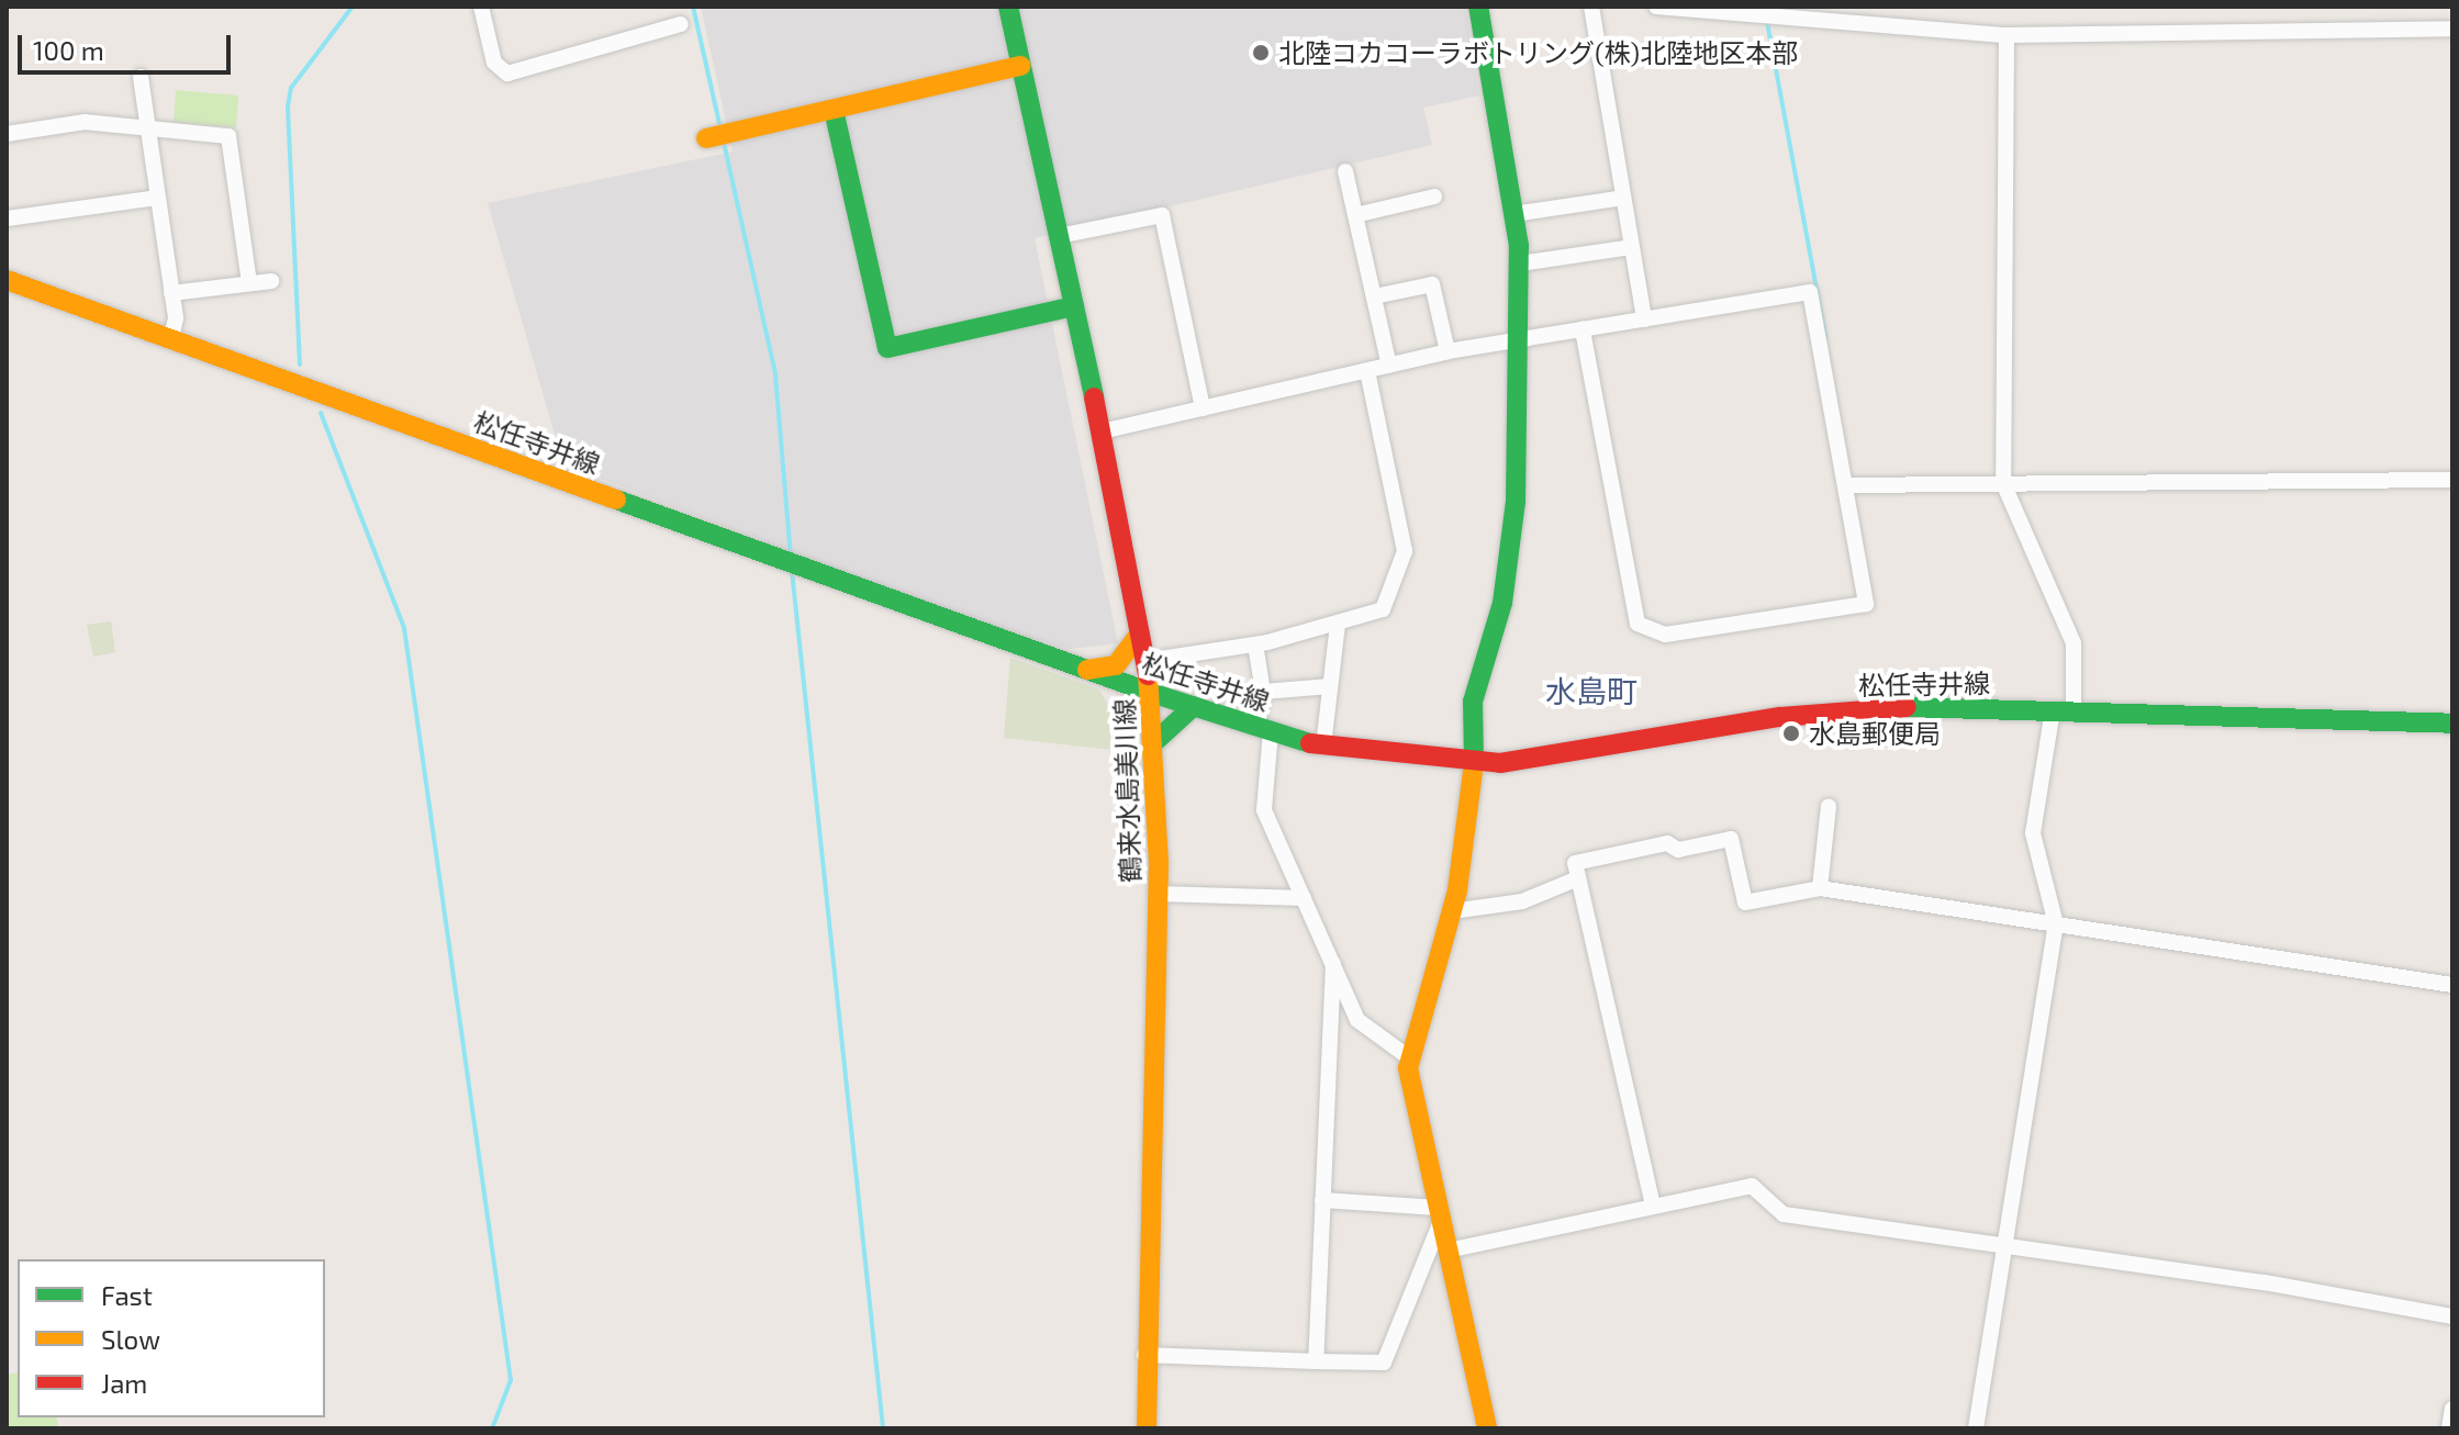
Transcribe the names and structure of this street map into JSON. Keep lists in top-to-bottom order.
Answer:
{
  "streets": {
    "main road": ["松任寺井線", "鶴来水島美川線"]
  },
  "crossings": [
    ["松任寺井線", "鶴来水島美川線"]
  ],
  "districts": ["水島町"],
  "places": ["北陸コカコーラボトリング(株)北陸地区本部", "水島郵便局"],
  "legend": ["Fast", "Slow", "Jam"],
  "scale_bar": "100 m"
}
